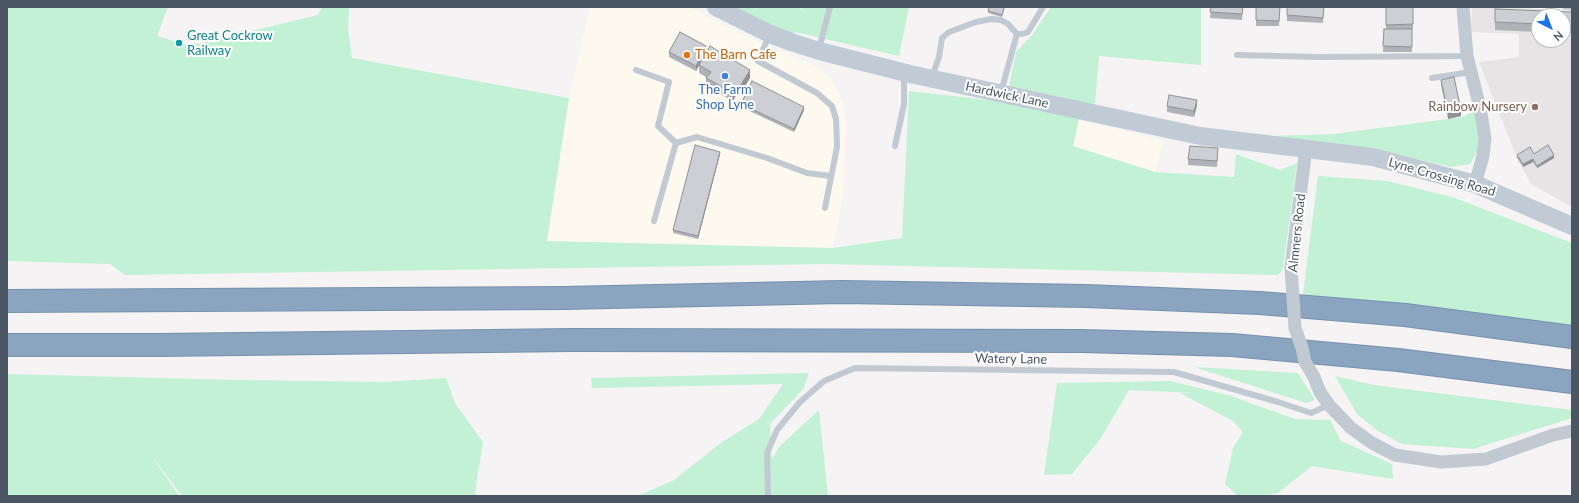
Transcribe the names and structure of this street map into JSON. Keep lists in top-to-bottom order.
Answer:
{
  "streets": {
    "street": ["Hardwick Lane", "Lyne Crossing Road", "Almners Road"],
    "lane": ["Watery Lane"]
  },
  "crossings": [
    ["Hardwick Lane", "Lyne Crossing Road"],
    ["Hardwick Lane", "Almners Road"],
    ["Lyne Crossing Road", "Almners Road"],
    ["Almners Road", "Watery Lane"]
  ],
  "places": [
    "Great Cockrow Railway",
    "The Barn Cafe",
    "The Farm Shop Lyne",
    "Rainbow Nursery"
  ],
  "north": "bottom right"
}
